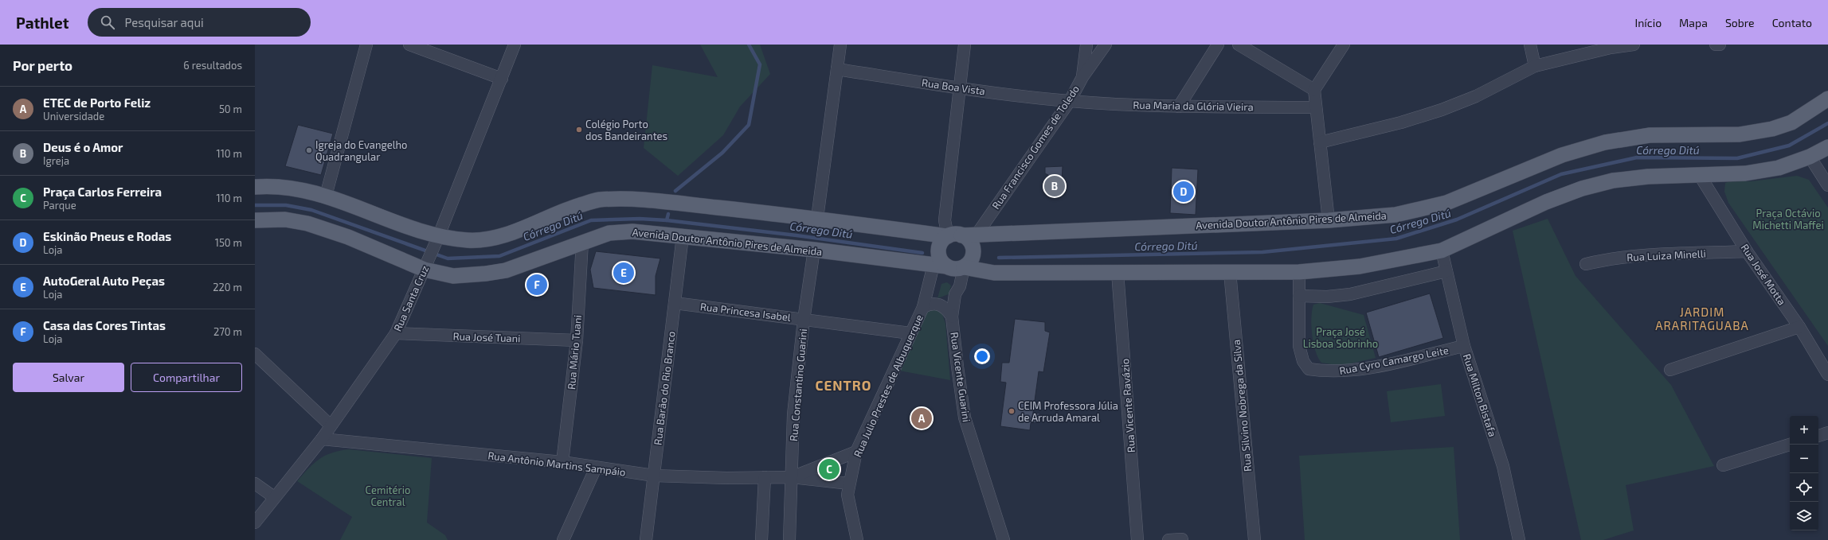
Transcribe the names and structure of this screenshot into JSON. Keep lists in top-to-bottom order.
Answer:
{
  "streets": {
    "main road": ["Avenida Doutor Antônio Pires de Almeida"],
    "street": [
      "Rua Boa Vista",
      "Rua Maria da Glória Vieira",
      "Rua Francisco Gomes de Toledo",
      "Rua Luiza Minelli",
      "Rua José Motta",
      "Rua Santa Cruz",
      "Rua Princesa Isabel",
      "Rua José Tuani",
      "Rua Mário Tuani",
      "Rua Cyro Camargo Leite",
      "Rua Vicente Guarini",
      "Rua Constantino Guarini",
      "Rua Julio Prestes de Albuquerque",
      "Rua Barão do Rio Branco",
      "Rua Milton Bistafa",
      "Rua Vicente Ravázio",
      "Rua Silvino Nobrega da Silva",
      "Rua Antônio Martins Sampáio"
    ]
  },
  "crossings": [
    ["Rua Boa Vista", "Rua Maria da Glória Vieira"],
    ["Rua Boa Vista", "Rua Francisco Gomes de Toledo"],
    ["Rua Maria da Glória Vieira", "Rua Francisco Gomes de Toledo"],
    ["Rua Francisco Gomes de Toledo", "Avenida Doutor Antônio Pires de Almeida"],
    ["Avenida Doutor Antônio Pires de Almeida", "Rua Santa Cruz"],
    ["Avenida Doutor Antônio Pires de Almeida", "Rua Mário Tuani"],
    ["Avenida Doutor Antônio Pires de Almeida", "Rua Vicente Guarini"],
    ["Avenida Doutor Antônio Pires de Almeida", "Rua Constantino Guarini"],
    ["Avenida Doutor Antônio Pires de Almeida", "Rua Julio Prestes de Albuquerque"],
    ["Avenida Doutor Antônio Pires de Almeida", "Rua Barão do Rio Branco"],
    ["Rua Luiza Minelli", "Rua José Motta"],
    ["Rua Santa Cruz", "Rua José Tuani"],
    ["Rua Santa Cruz", "Rua Antônio Martins Sampáio"],
    ["Rua Princesa Isabel", "Rua Constantino Guarini"],
    ["Rua Princesa Isabel", "Rua Julio Prestes de Albuquerque"],
    ["Rua Princesa Isabel", "Rua Barão do Rio Branco"],
    ["Rua José Tuani", "Rua Mário Tuani"],
    ["Rua Mário Tuani", "Rua Antônio Martins Sampáio"],
    ["Rua Cyro Camargo Leite", "Rua Milton Bistafa"],
    ["Rua Vicente Guarini", "Rua Julio Prestes de Albuquerque"],
    ["Rua Constantino Guarini", "Rua Antônio Martins Sampáio"],
    ["Rua Barão do Rio Branco", "Rua Antônio Martins Sampáio"]
  ],
  "districts": ["JARDIM ARARITAGUABA", "CENTRO"],
  "water": ["Córrego Ditú"],
  "parks": ["Praça Octávio Michetti Maffei", "Praça José Lisboa Sobrinho", "Cemitério Central"],
  "places": ["Colégio Porto dos Bandeirantes", "Igreja do Evangelho Quadrangular", "CEIM Professora Júlia de Arruda Amaral"],
  "page": {
    "header": "Pathlet",
    "search": "Pesquisar aqui",
    "nav": [
      "Início",
      "Mapa",
      "Sobre",
      "Contato"
    ],
    "heading": ["Por perto", "6 resultados"],
    "list": [
      {
        "mark": "A",
        "name": "ETEC de Porto Feliz",
        "note": "Universidade",
        "value": "50 m"
      },
      {
        "mark": "B",
        "name": "Deus é o Amor",
        "note": "Igreja",
        "value": "110 m"
      },
      {
        "mark": "C",
        "name": "Praça Carlos Ferreira",
        "note": "Parque",
        "value": "110 m"
      },
      {
        "mark": "D",
        "name": "Eskinão Pneus e Rodas",
        "note": "Loja",
        "value": "150 m"
      },
      {
        "mark": "E",
        "name": "AutoGeral Auto Peças",
        "note": "Loja",
        "value": "220 m"
      },
      {
        "mark": "F",
        "name": "Casa das Cores Tintas",
        "note": "Loja",
        "value": "270 m"
      }
    ],
    "pins": [
      "B",
      "D",
      "E",
      "F",
      "A",
      "C"
    ],
    "buttons": ["Salvar", "Compartilhar"],
    "map_buttons": ["+", "−"]
  }
}
